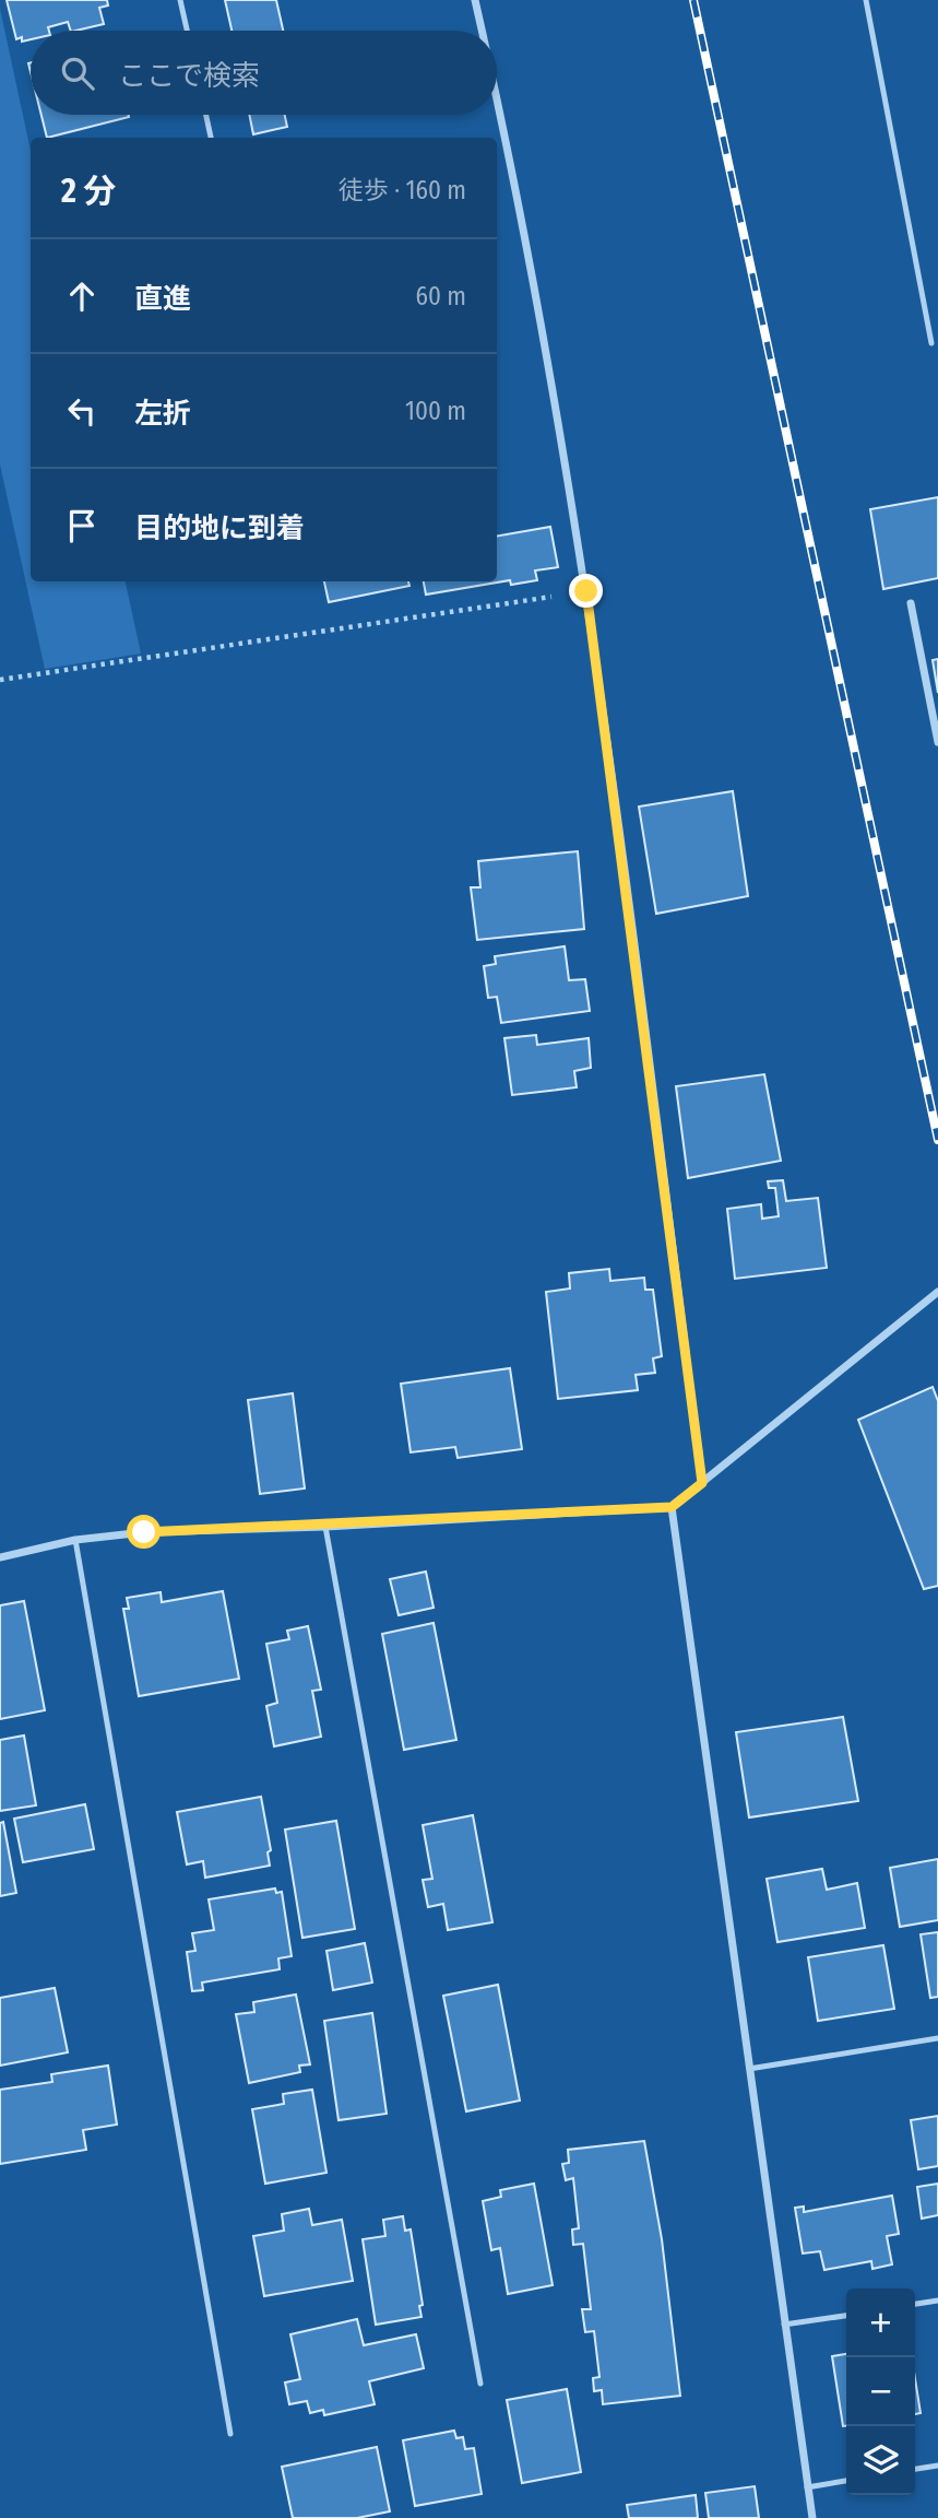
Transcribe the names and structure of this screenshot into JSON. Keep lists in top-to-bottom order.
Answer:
{
  "page": {
    "search": "ここで検索",
    "heading": ["2 分", "徒歩 · 160 m"],
    "list": [
      ["直進", "60 m"],
      ["左折", "100 m"],
      "目的地に到着"
    ],
    "map_buttons": ["+", "−"]
  }
}
